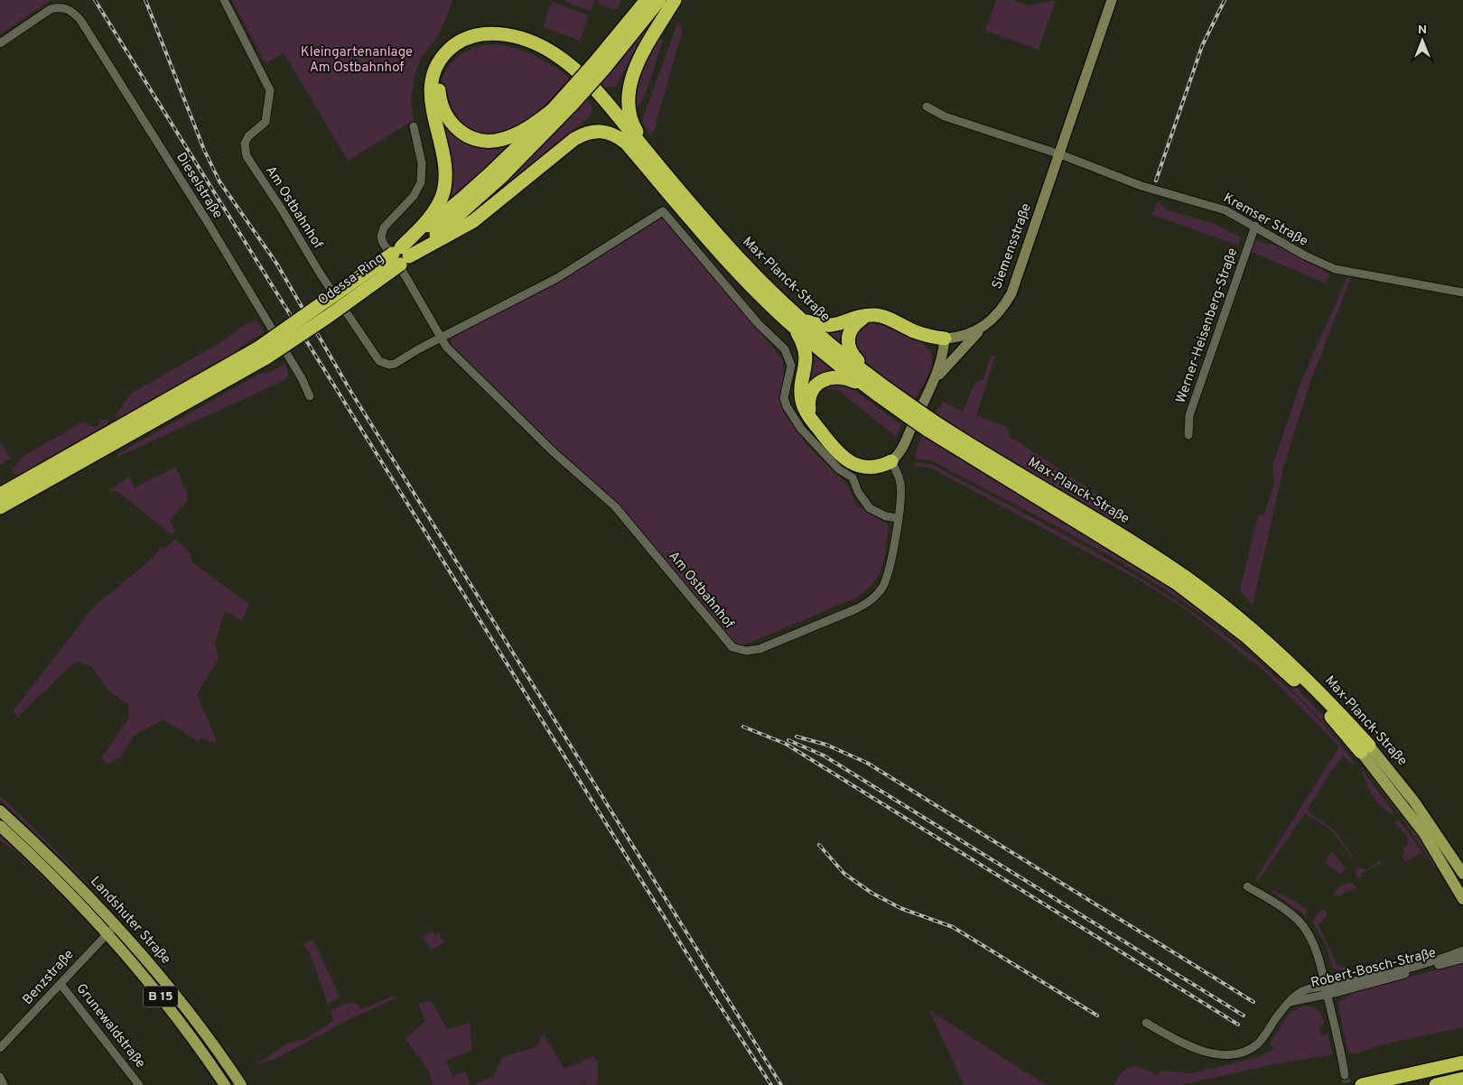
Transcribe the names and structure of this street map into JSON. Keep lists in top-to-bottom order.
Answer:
{
  "streets": {
    "highway": ["Odessa-Ring", "Max-Planck-Straße"],
    "main road": ["Landshuter Straße", "B 15"],
    "street": [
      "Dieselstraße",
      "Am Ostbahnhof",
      "Kremser Straße",
      "Siemensstraße",
      "Werner-Heisenberg-Straße",
      "Robert-Bosch-Straße",
      "Benzstraße",
      "Grunewaldstraße"
    ]
  },
  "crossings": [
    ["Kremser Straße", "Siemensstraße"],
    ["Kremser Straße", "Werner-Heisenberg-Straße"],
    ["Landshuter Straße", "Benzstraße"],
    ["Benzstraße", "Grunewaldstraße"]
  ],
  "parks": ["Kleingartenanlage Am Ostbahnhof"],
  "north": "top"
}
